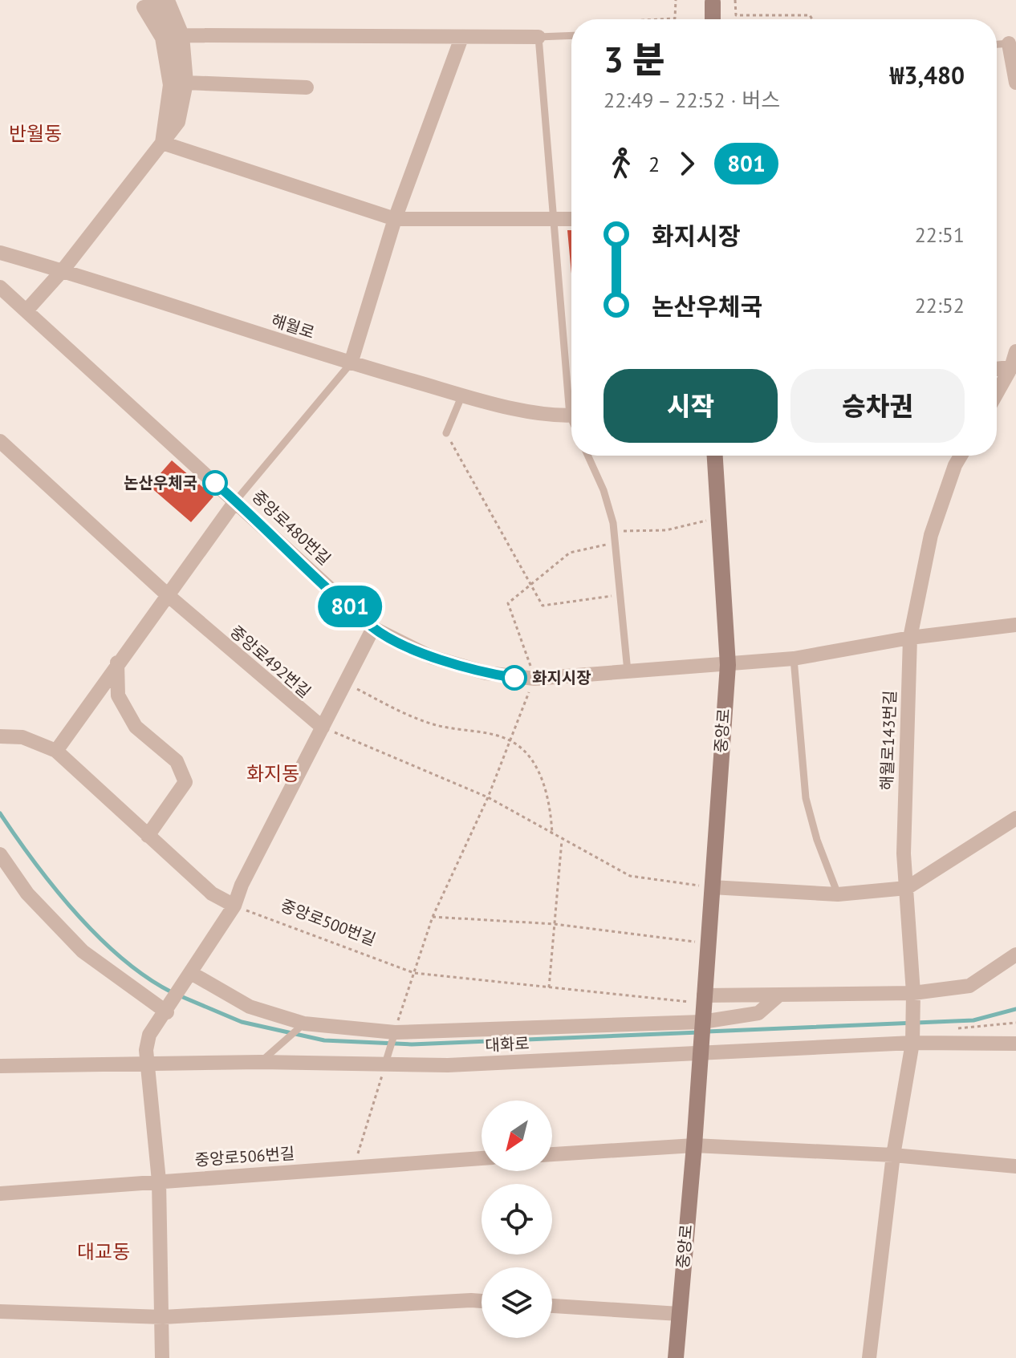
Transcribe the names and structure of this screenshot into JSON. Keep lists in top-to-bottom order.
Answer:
{
  "streets": {
    "main road": ["중앙로"],
    "street": [
      "해월로",
      "중앙로480번길",
      "중앙로492번길",
      "해월로143번길",
      "대화로",
      "중앙로506번길"
    ],
    "path": ["중앙로500번길"]
  },
  "crossings": [
    ["중앙로480번길", "중앙로"],
    ["중앙로480번길", "해월로143번길"],
    ["중앙로", "중앙로500번길"],
    ["중앙로", "대화로"],
    ["해월로143번길", "대화로"]
  ],
  "districts": ["반월동", "화지동", "대교동"],
  "places": ["논산우체국", "화지시장"],
  "lines": ["bus line 801"],
  "north": "bottom left",
  "page": {
    "on_map": "801",
    "heading": ["3 분", "22:49 – 22:52 · 버스", "₩3,480"],
    "legs": ["2", "801"],
    "list": [
      {
        "name": "화지시장",
        "value": "22:51"
      },
      {
        "name": "논산우체국",
        "value": "22:52"
      }
    ],
    "buttons": ["시작", "승차권"]
  }
}
